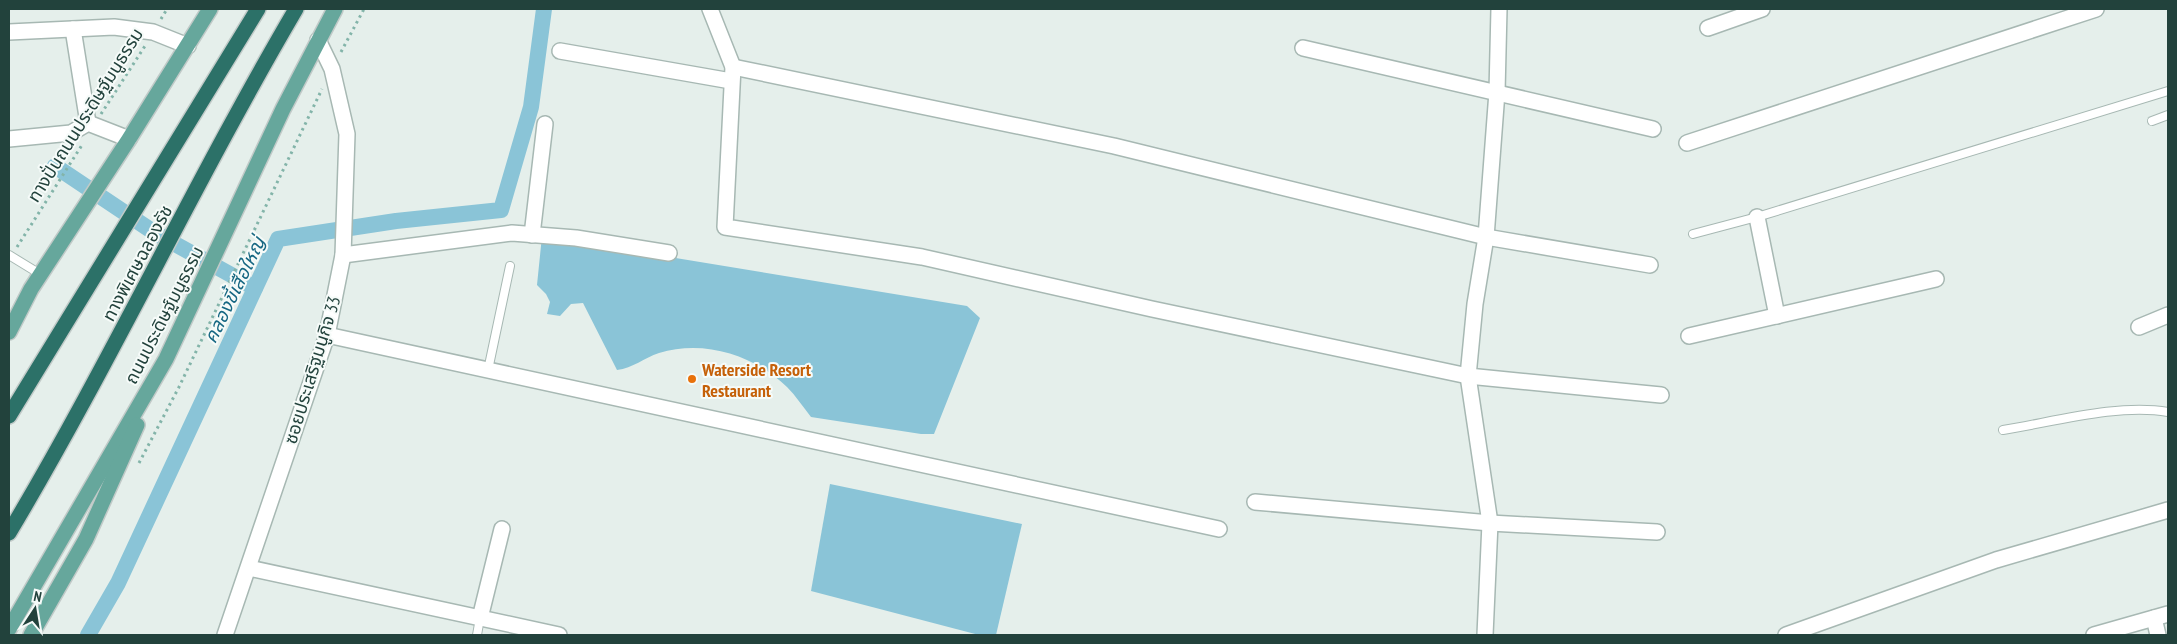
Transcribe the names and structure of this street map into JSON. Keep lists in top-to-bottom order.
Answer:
{
  "streets": {
    "highway": ["ทางพิเศษฉลองรัช"],
    "main road": ["ถนนประดิษฐ์มนูธรรม"],
    "street": ["ซอยประเสริฐมนูกิจ 33"],
    "path": ["ทางปั่นถนนประดิษฐ์มนูธรรม"]
  },
  "crossings": [
    ["ถนนประดิษฐ์มนูธรรม", "ซอยประเสริฐมนูกิจ 33"]
  ],
  "water": ["คลองขี้เสือใหญ่"],
  "places": ["Waterside Resort Restaurant"],
  "north": "top"
}
